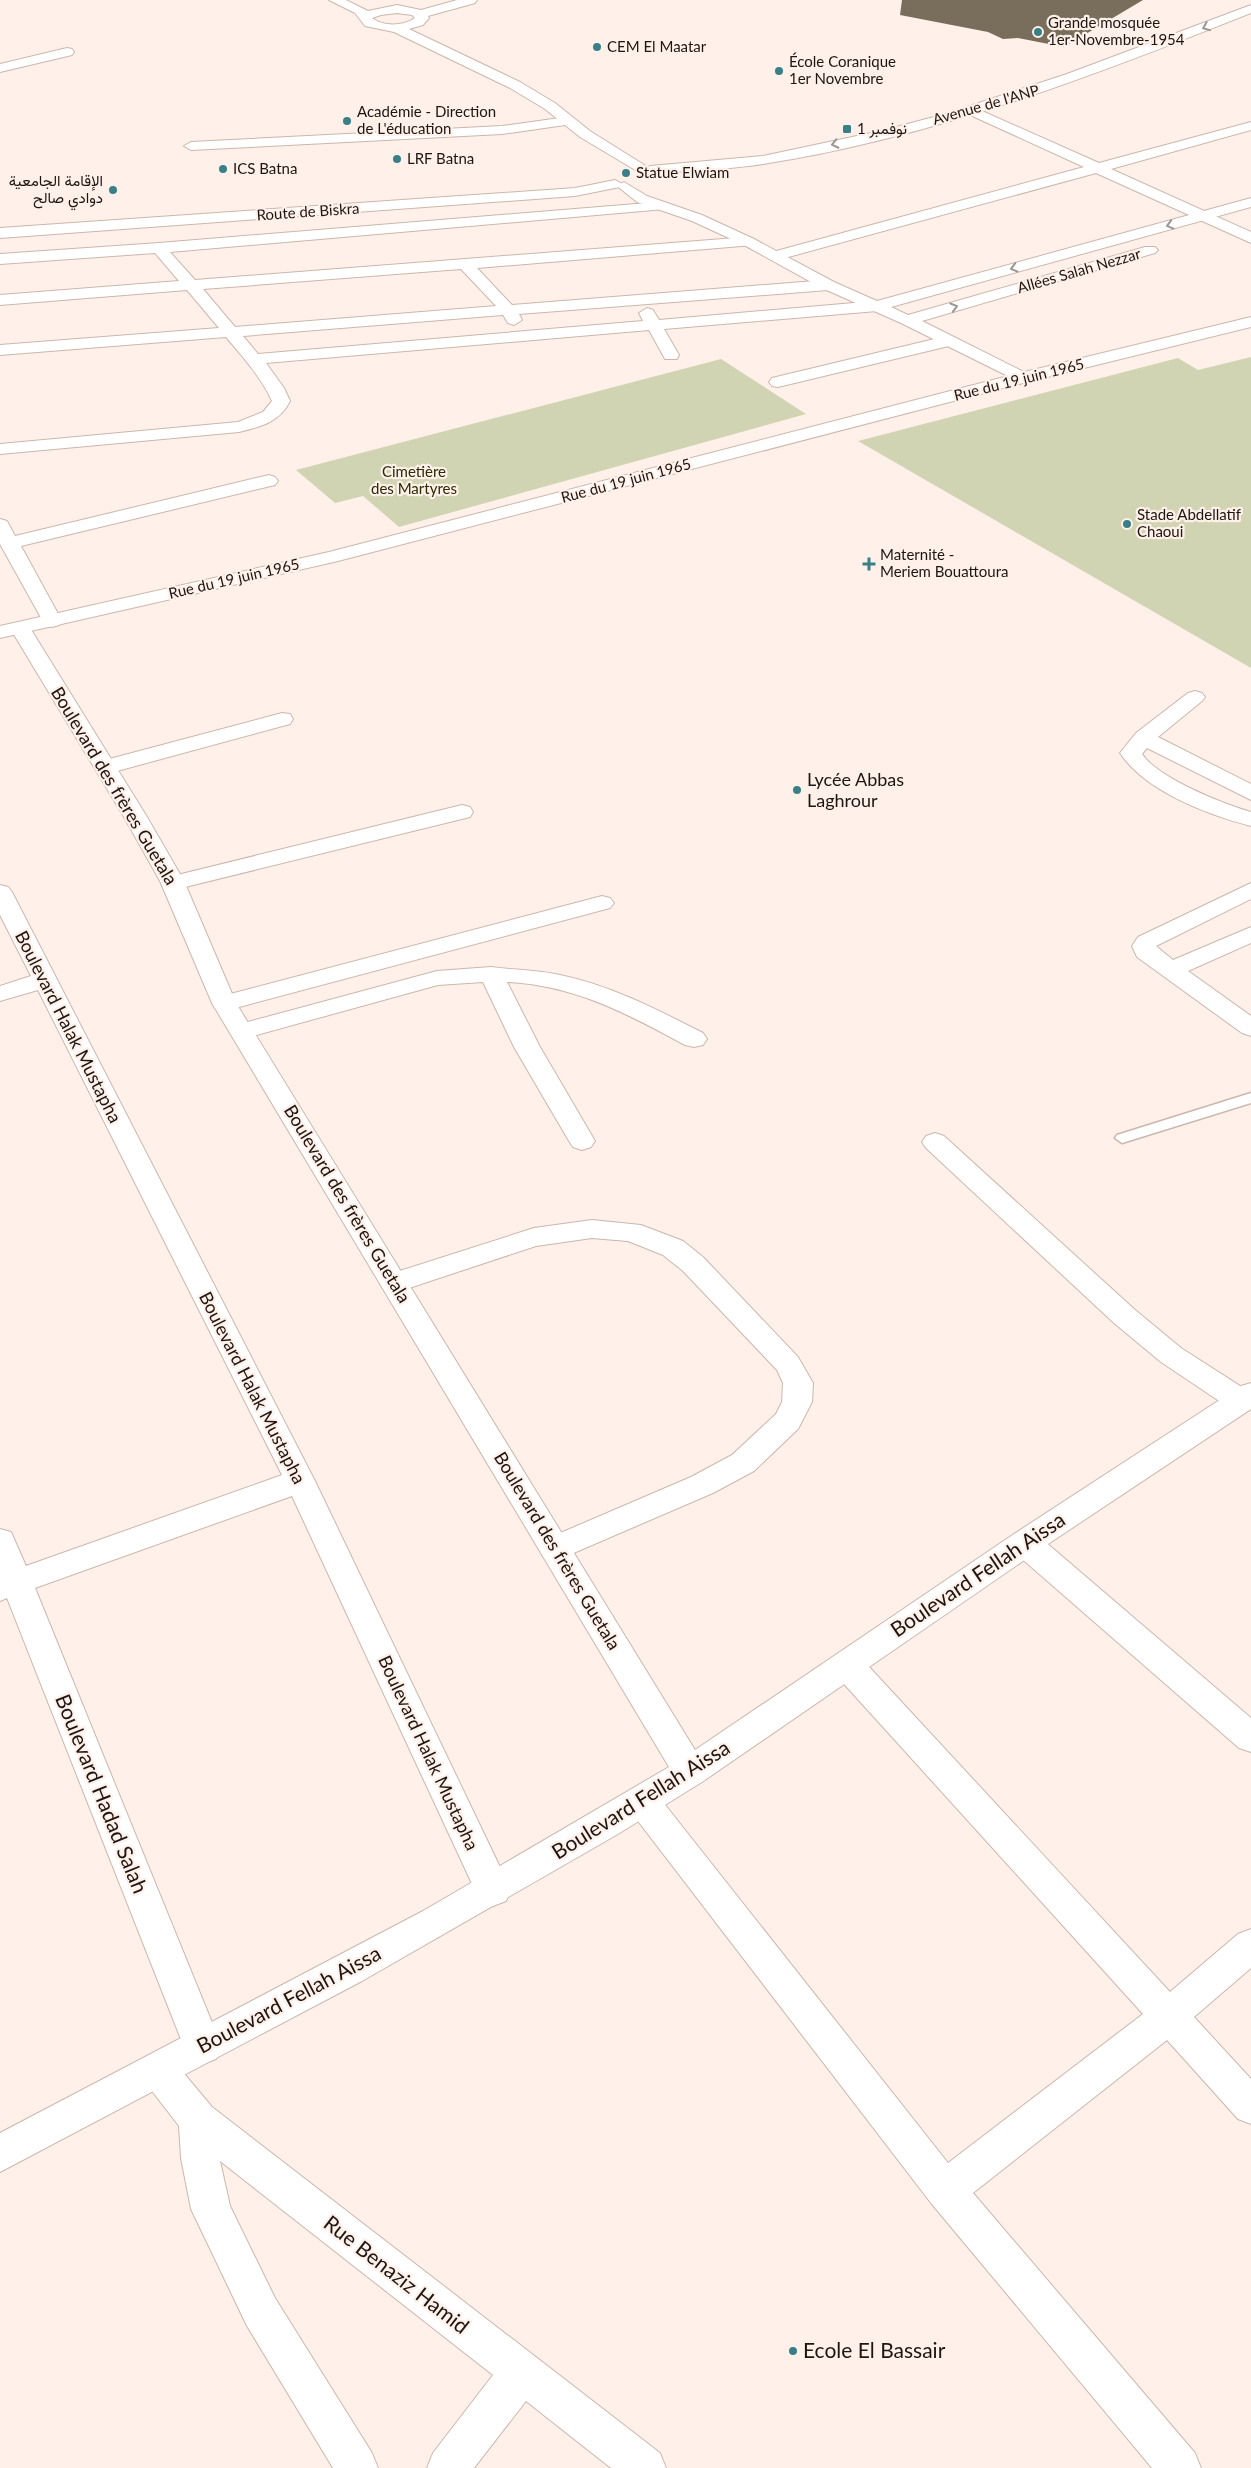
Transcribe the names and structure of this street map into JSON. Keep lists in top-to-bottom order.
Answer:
{
  "streets": {
    "street": [
      "Avenue de l'ANP",
      "Route de Biskra",
      "Allées Salah Nezzar",
      "Rue du 19 juin 1965",
      "Boulevard des frères Guetala",
      "Boulevard Halak Mustapha",
      "Boulevard Fellah Aissa",
      "Boulevard Hadad Salah",
      "Rue Benaziz Hamid"
    ]
  },
  "crossings": [
    ["Avenue de l'ANP", "Route de Biskra"],
    ["Rue du 19 juin 1965", "Boulevard des frères Guetala"],
    ["Boulevard des frères Guetala", "Boulevard Fellah Aissa"],
    ["Boulevard Halak Mustapha", "Boulevard Fellah Aissa"],
    ["Boulevard Fellah Aissa", "Boulevard Hadad Salah"],
    ["Boulevard Fellah Aissa", "Rue Benaziz Hamid"]
  ],
  "parks": ["Cimetière des Martyres"],
  "places": {
    "other": [
      "Grande mosquée 1er-Novembre-1954",
      "CEM El Maatar",
      "École Coranique 1er Novembre",
      "Académie - Direction de L'éducation",
      "LRF Batna",
      "ICS Batna",
      "Statue Elwiam",
      "الإقامة الجامعية دوادي صالح",
      "Stade Abdellatif Chaoui",
      "Lycée Abbas Laghrour",
      "Ecole El Bassair"
    ],
    "transit": ["1 نوفمبر"],
    "health": ["Maternité - Meriem Bouattoura"]
  }
}
